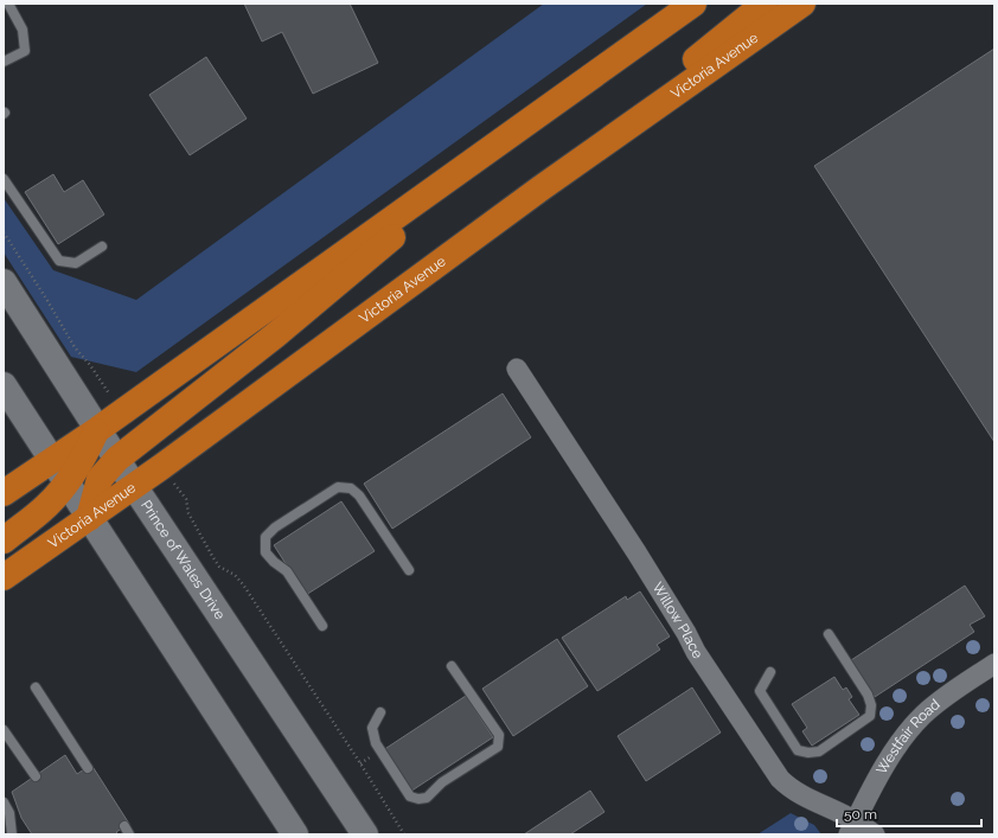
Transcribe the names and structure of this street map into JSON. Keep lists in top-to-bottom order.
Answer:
{
  "streets": {
    "highway": ["Victoria Avenue"],
    "main road": ["Prince of Wales Drive"],
    "street": ["Willow Place", "Westfair Road"]
  },
  "crossings": [
    ["Victoria Avenue", "Prince of Wales Drive"],
    ["Willow Place", "Westfair Road"]
  ],
  "scale_bar": "50 m"
}
